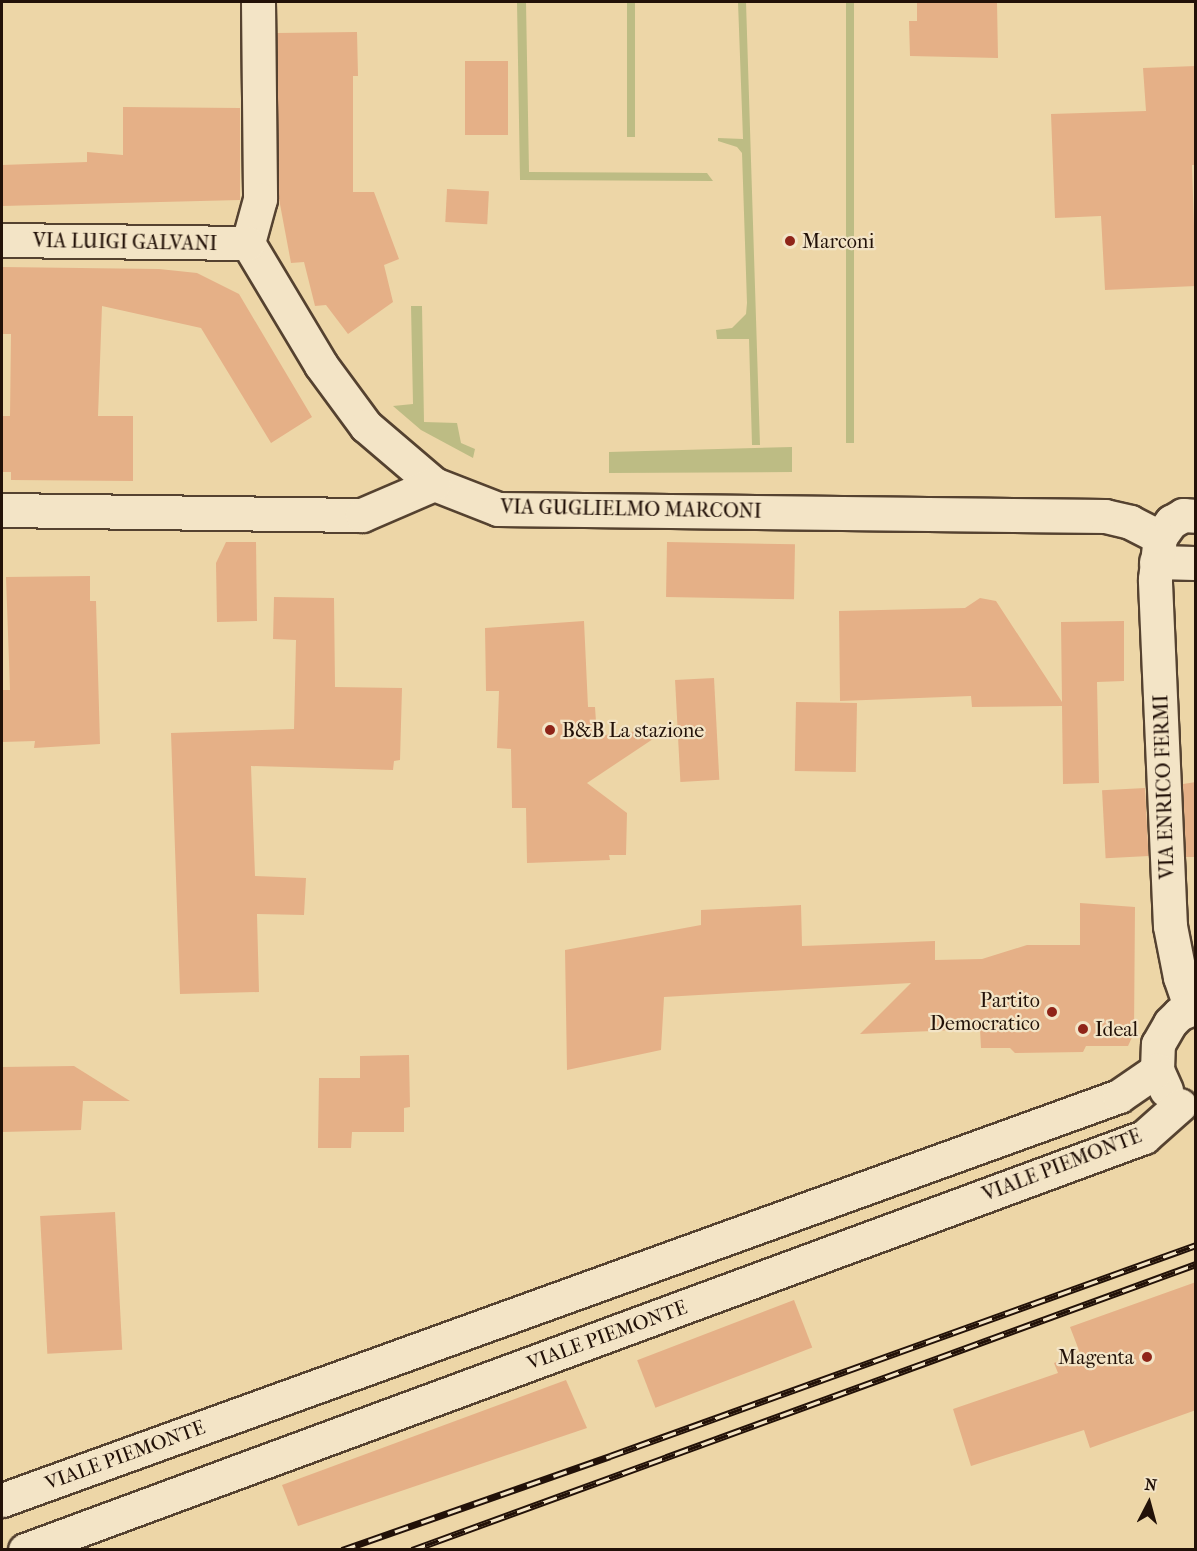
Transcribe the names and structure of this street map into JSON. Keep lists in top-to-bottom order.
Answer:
{
  "streets": {
    "street": [
      "VIA LUIGI GALVANI",
      "VIA GUGLIELMO MARCONI",
      "VIA ENRICO FERMI",
      "VIALE PIEMONTE"
    ]
  },
  "crossings": [
    ["VIA LUIGI GALVANI", "VIA GUGLIELMO MARCONI"],
    ["VIA GUGLIELMO MARCONI", "VIA ENRICO FERMI"]
  ],
  "places": [
    "Marconi",
    "B&B La stazione",
    "Partito Democratico",
    "Ideal",
    "Magenta"
  ],
  "north": "top"
}
